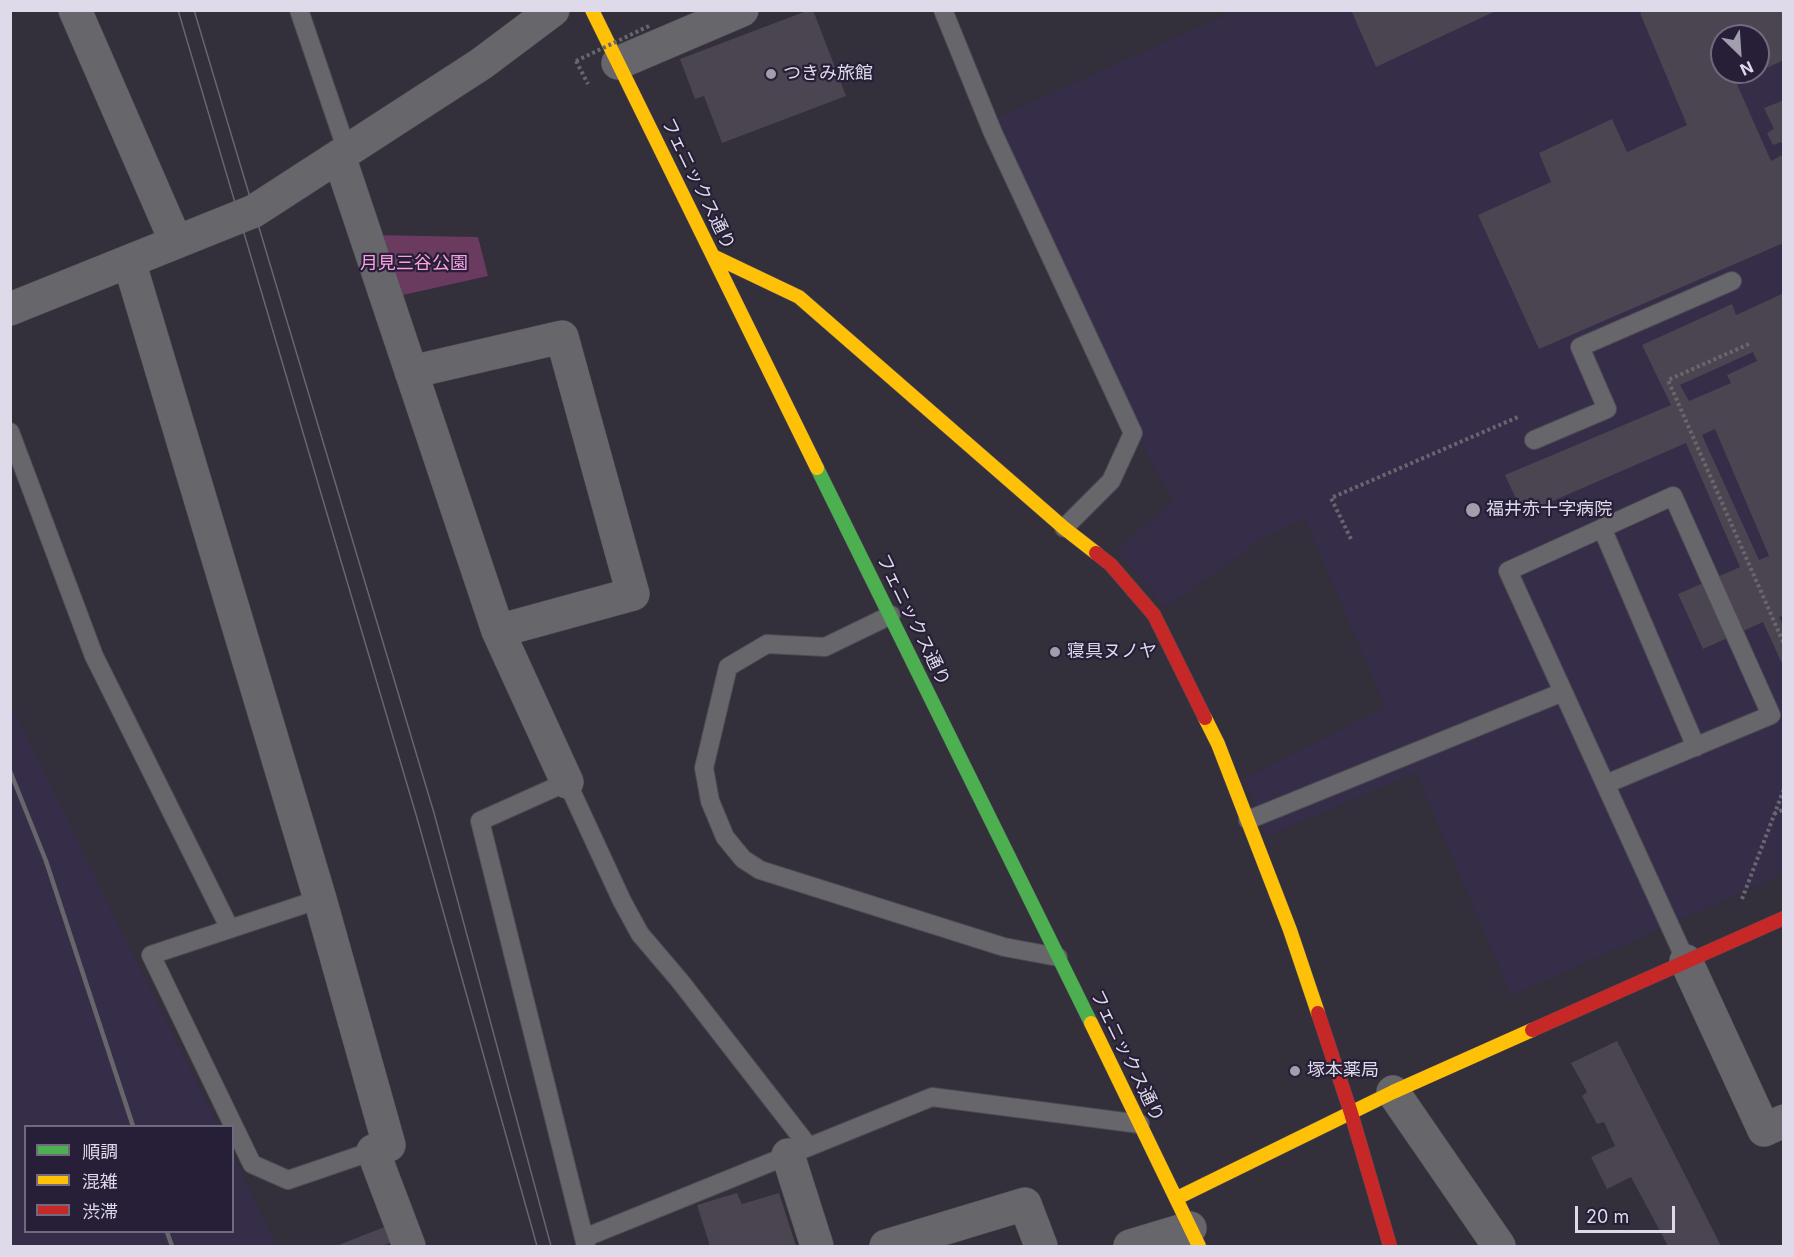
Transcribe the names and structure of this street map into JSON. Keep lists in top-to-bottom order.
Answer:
{
  "streets": {
    "street": ["フェニックス通り"]
  },
  "parks": ["月見三谷公園"],
  "places": [
    "つきみ旅館",
    "福井赤十字病院",
    "寝具ヌノヤ",
    "塚本薬局"
  ],
  "legend": ["順調", "混雑", "渋滞"],
  "scale_bar": "20 m",
  "north": "bottom right"
}
